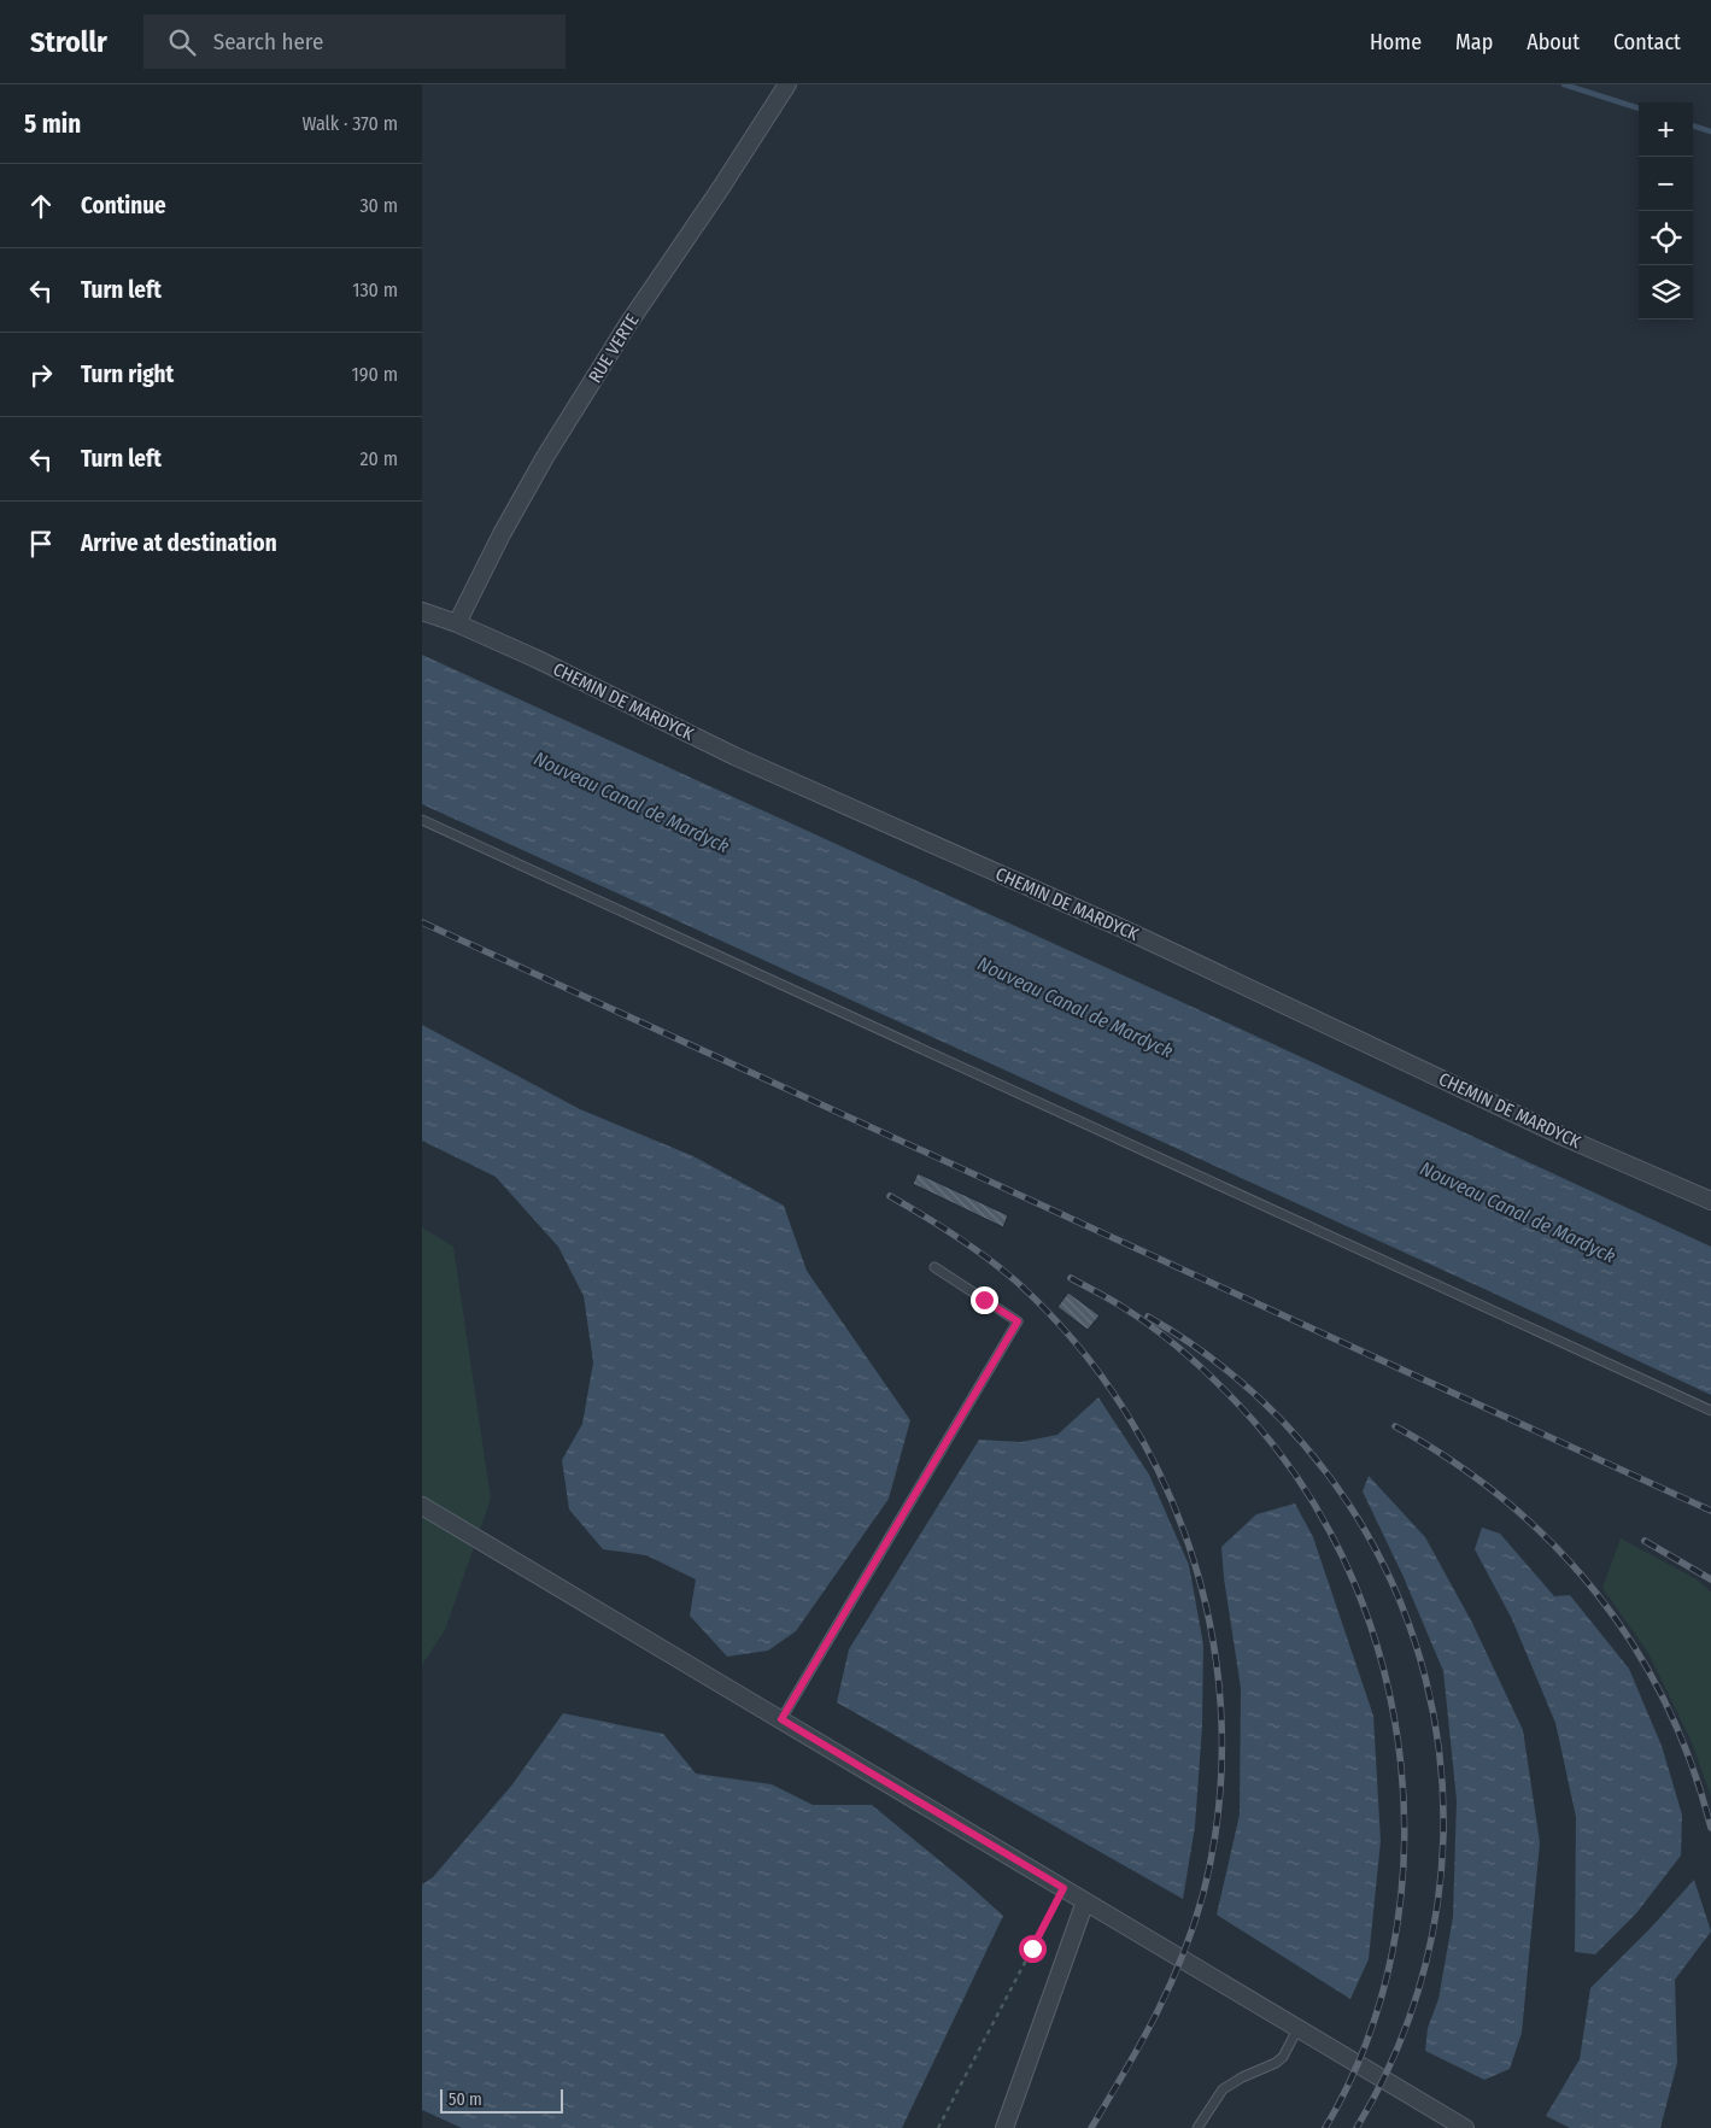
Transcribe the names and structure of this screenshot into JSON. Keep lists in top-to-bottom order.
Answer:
{
  "streets": {
    "street": ["RUE VERTE", "CHEMIN DE MARDYCK"]
  },
  "crossings": [
    ["RUE VERTE", "CHEMIN DE MARDYCK"]
  ],
  "water": ["Nouveau Canal de Mardyck"],
  "scale_bar": "50 m",
  "page": {
    "header": "Strollr",
    "search": "Search here",
    "nav": [
      "Home",
      "Map",
      "About",
      "Contact"
    ],
    "heading": ["5 min", "Walk · 370 m"],
    "map_buttons": ["+", "−"],
    "list": [
      ["Continue", "30 m"],
      ["Turn left", "130 m"],
      ["Turn right", "190 m"],
      ["Turn left", "20 m"],
      "Arrive at destination"
    ],
    "scale": "50 m"
  }
}
